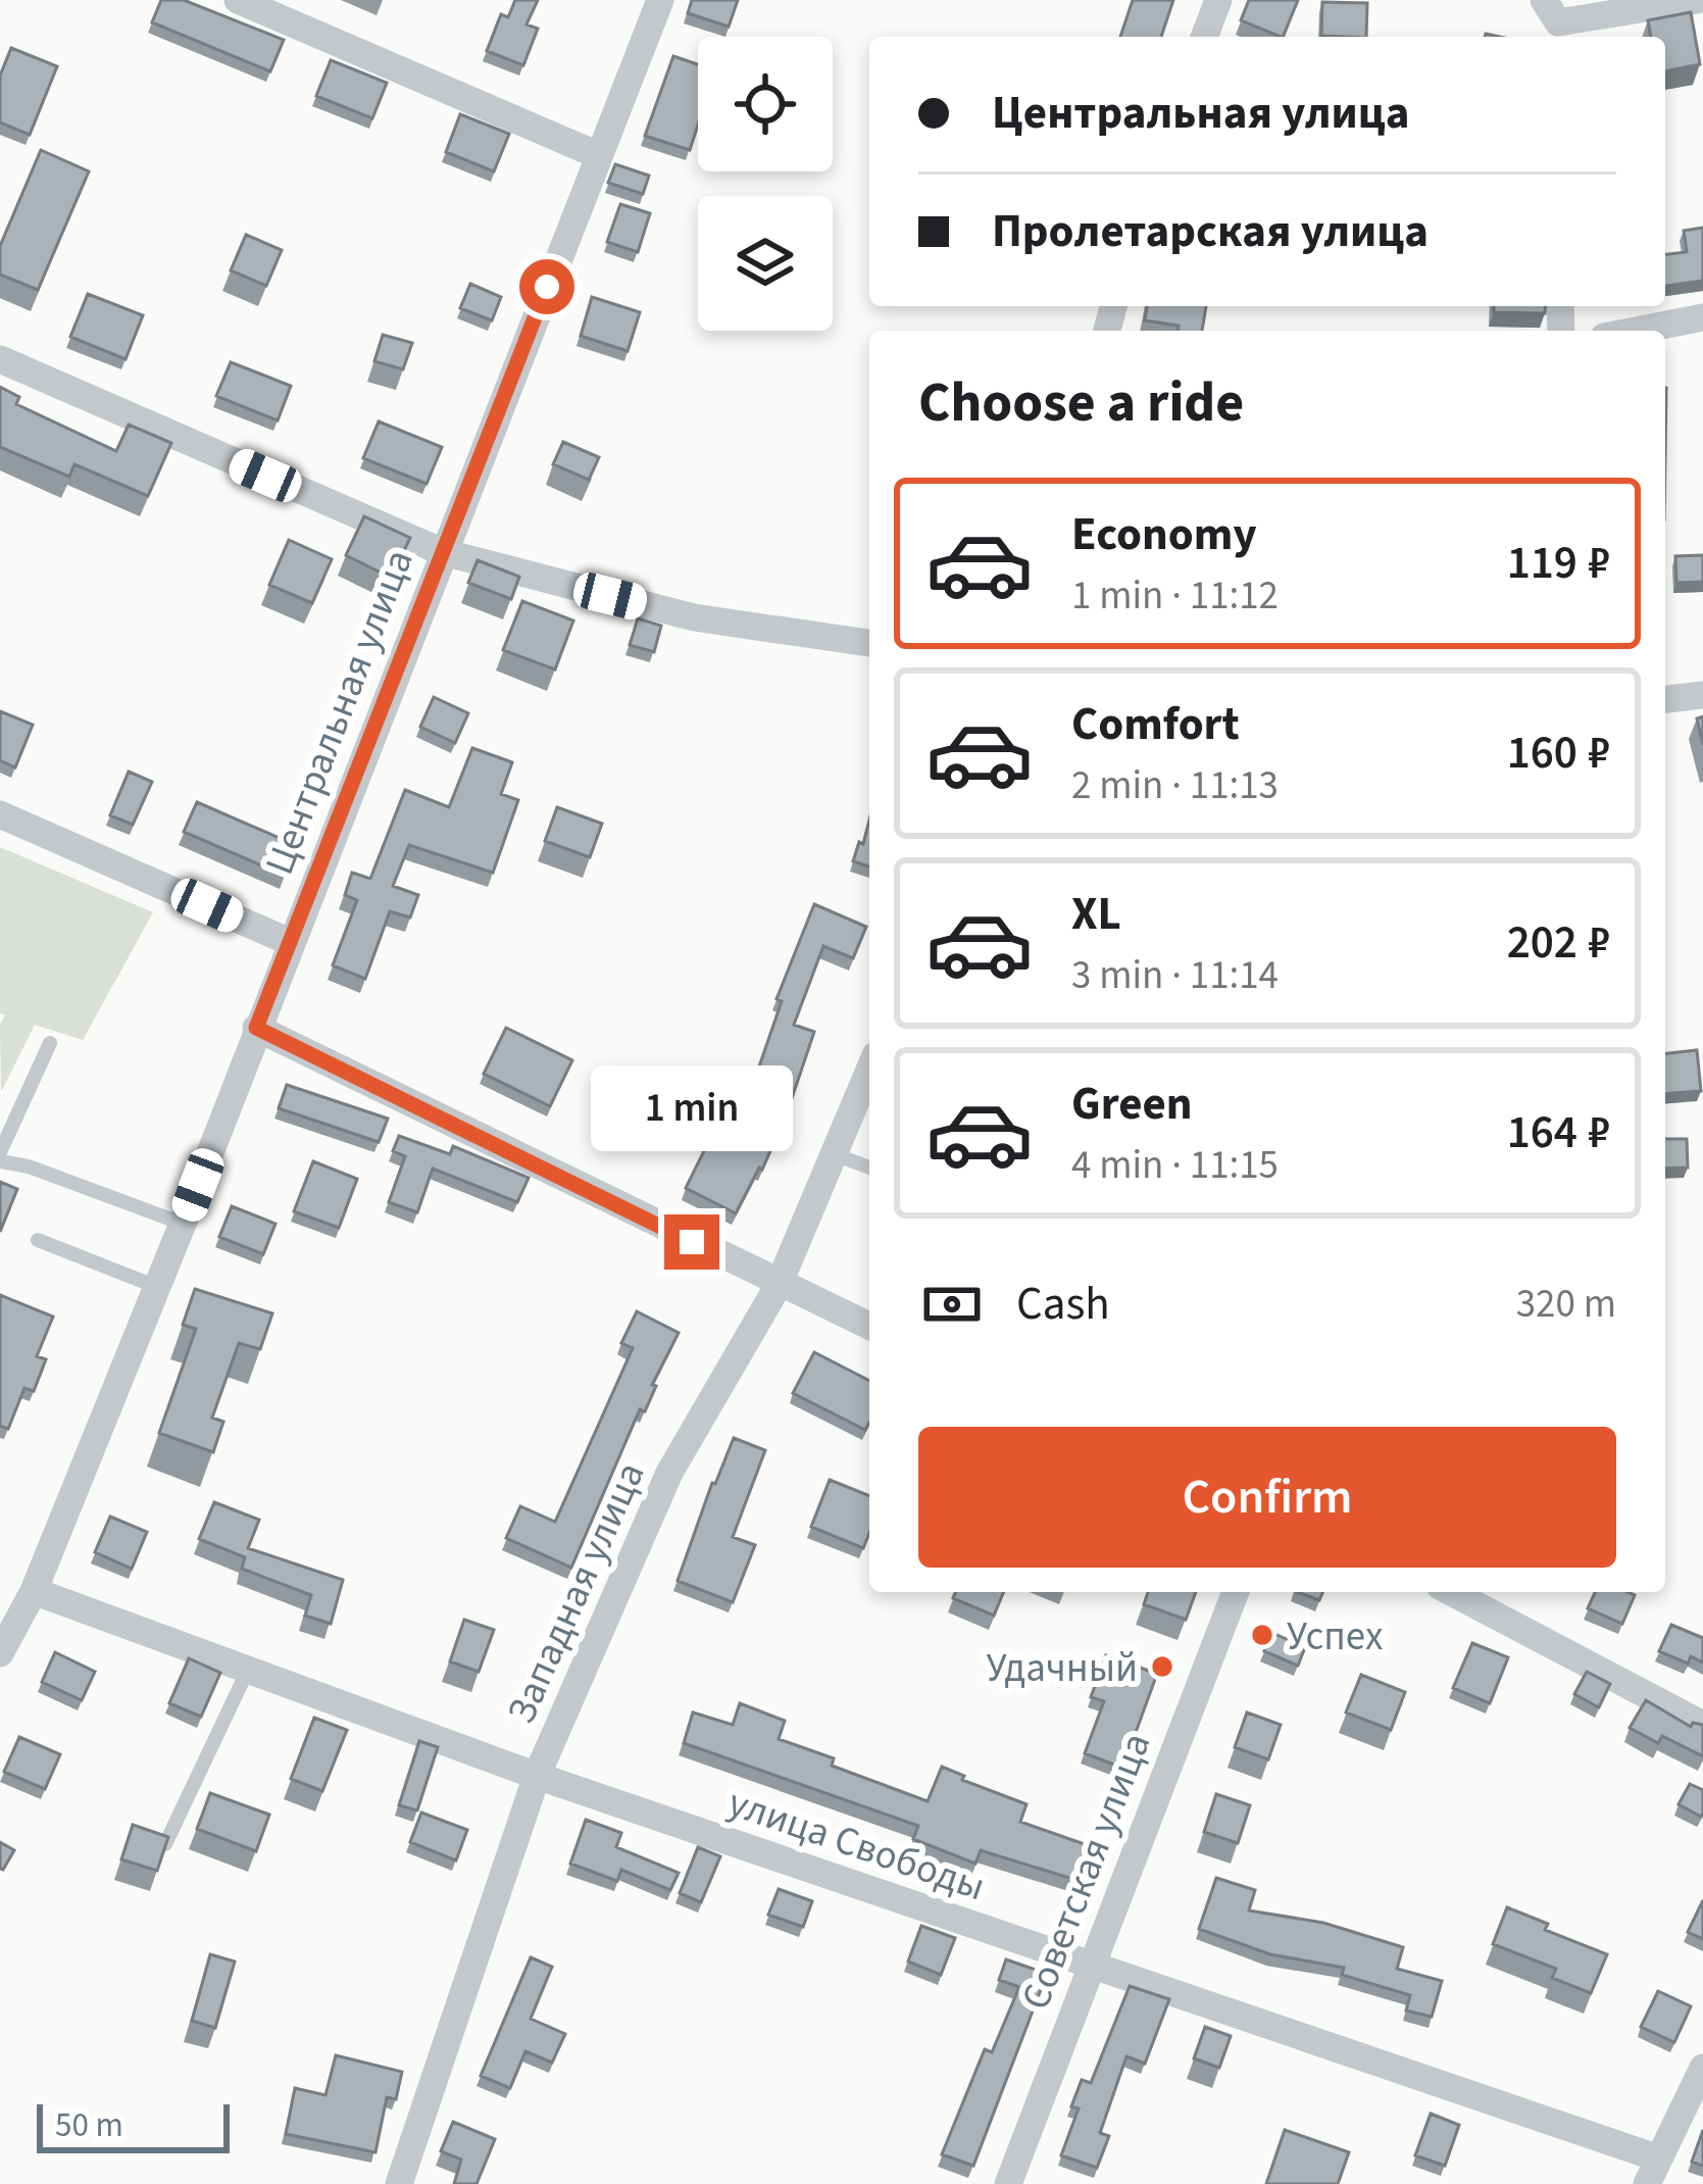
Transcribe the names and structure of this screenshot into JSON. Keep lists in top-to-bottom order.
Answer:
{
  "streets": {
    "street": [
      "Центральная улица",
      "Западная улица",
      "улица Свободы",
      "Советская улица"
    ]
  },
  "crossings": [
    ["Центральная улица", "улица Свободы"],
    ["Западная улица", "улица Свободы"],
    ["улица Свободы", "Советская улица"]
  ],
  "places": ["Успех", "Удачный"],
  "scale_bar": "50 m",
  "page": {
    "banner": ["Центральная улица", "Пролетарская улица"],
    "heading": "Choose a ride",
    "list": [
      {
        "name": "Economy",
        "note": "1 min · 11:12",
        "value": "119 ₽"
      },
      {
        "name": "Comfort",
        "note": "2 min · 11:13",
        "value": "160 ₽"
      },
      {
        "name": "XL",
        "note": "3 min · 11:14",
        "value": "202 ₽"
      },
      {
        "name": "Green",
        "note": "4 min · 11:15",
        "value": "164 ₽"
      }
    ],
    "bubble": "1 min",
    "pay": ["Cash", "320 m"],
    "buttons": "Confirm",
    "scale": "50 m"
  }
}
